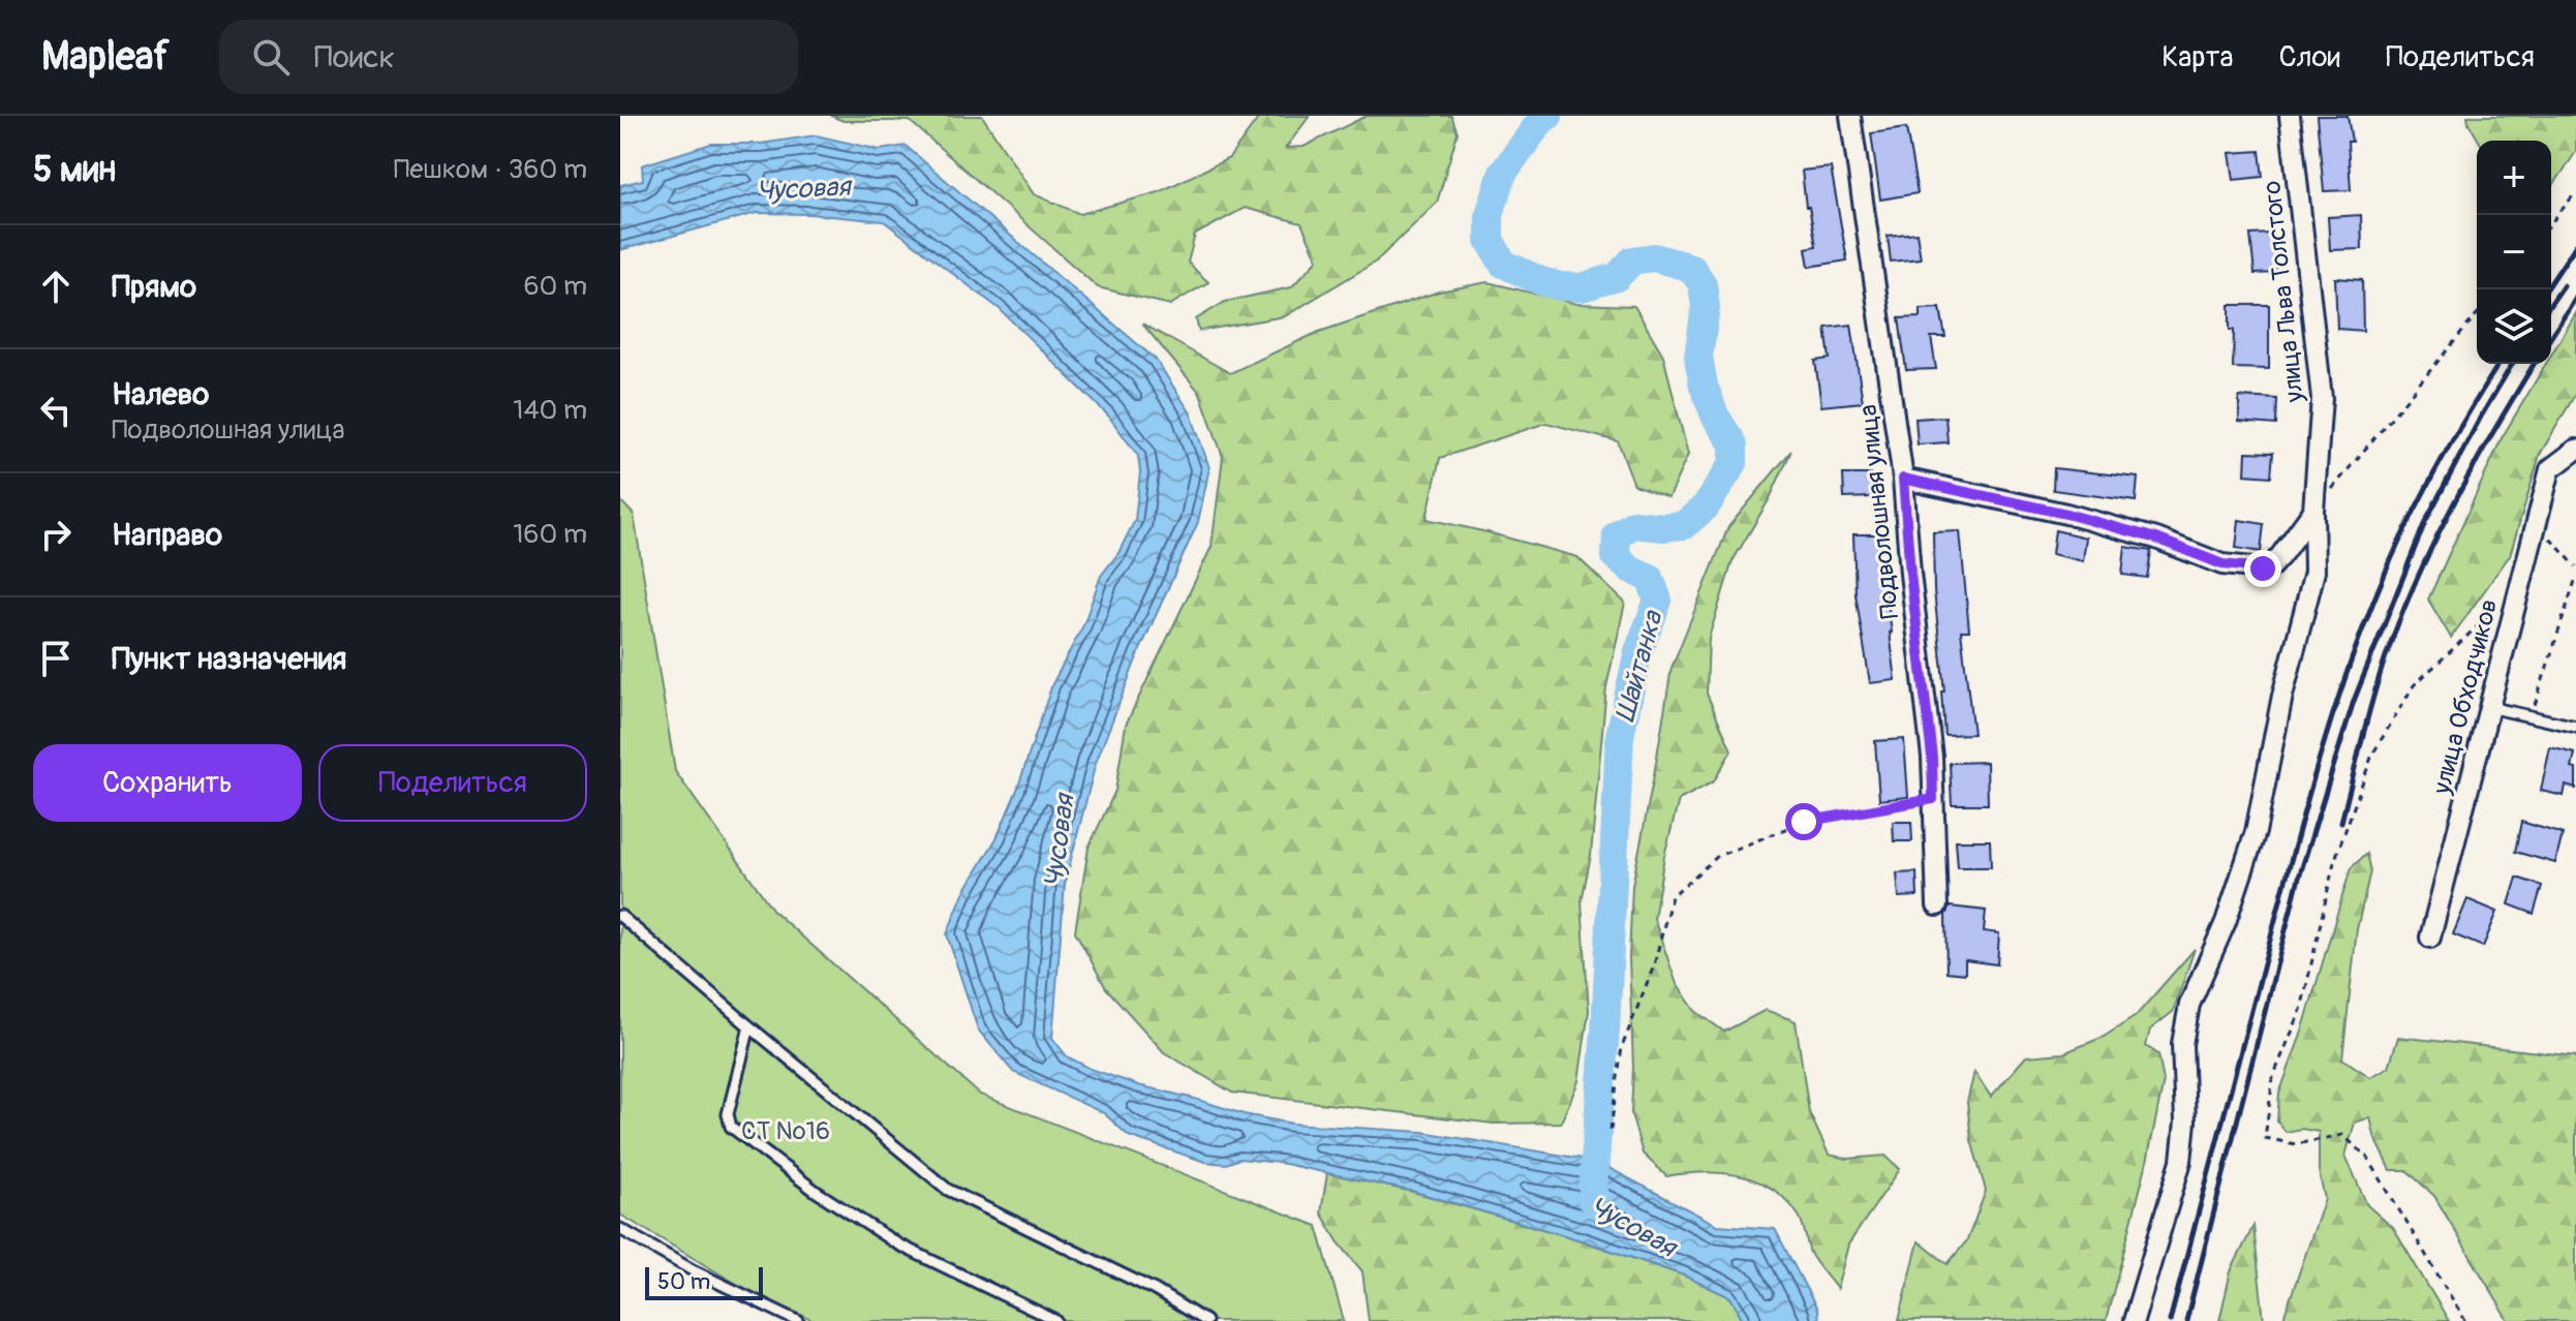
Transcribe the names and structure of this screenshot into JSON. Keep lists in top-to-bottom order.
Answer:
{
  "streets": {
    "street": ["улица Льва Толстого", "Подволошная улица", "улица Обходчиков"]
  },
  "water": ["Чусовая", "Шайтанка"],
  "parks": ["СТ №16"],
  "scale_bar": "50 m",
  "page": {
    "header": "Mapleaf",
    "search": "Поиск",
    "nav": ["Карта", "Слои", "Поделиться"],
    "heading": ["5 мин", "Пешком · 360 m"],
    "map_buttons": ["+", "−"],
    "list": [
      ["Прямо", "60 m"],
      ["Налево", "Подволошная улица", "140 m"],
      ["Направо", "160 m"],
      "Пункт назначения"
    ],
    "buttons": ["Сохранить", "Поделиться"],
    "scale": "50 m"
  }
}
